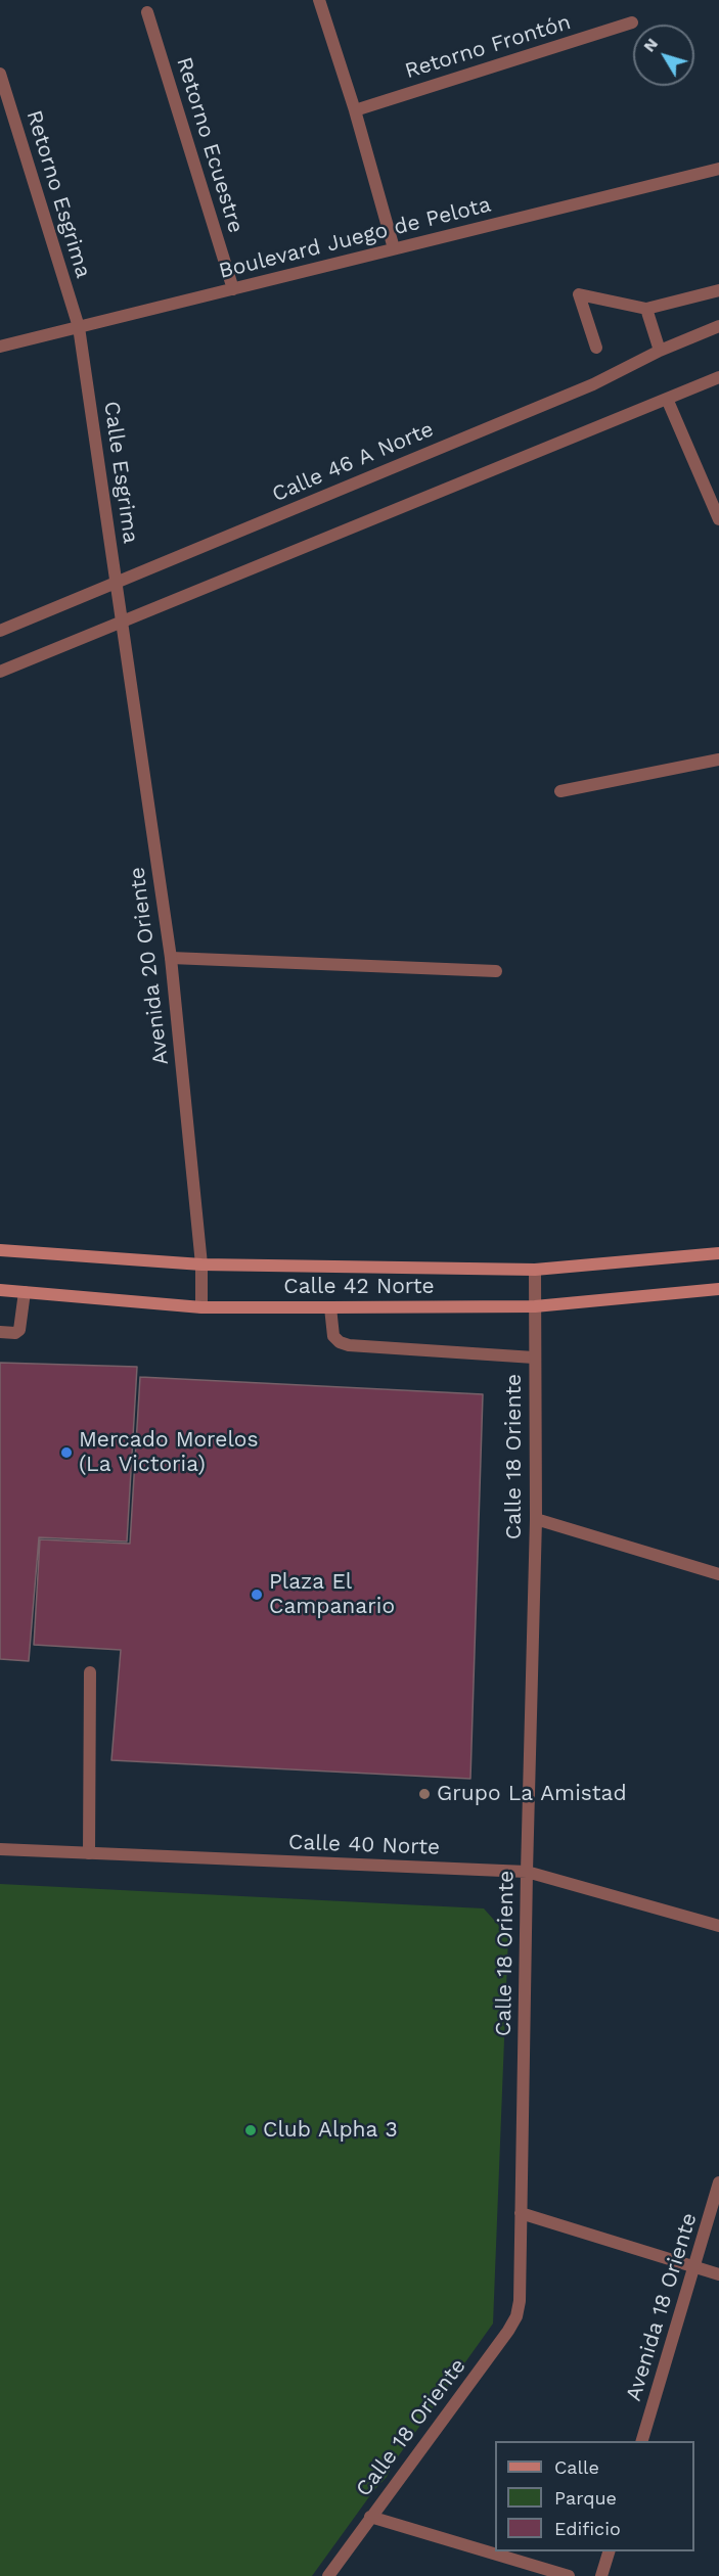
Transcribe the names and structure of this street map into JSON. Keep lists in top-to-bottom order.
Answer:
{
  "streets": {
    "main road": ["Calle 42 Norte"],
    "street": [
      "Retorno Frontón",
      "Retorno Ecuestre",
      "Retorno Esgrima",
      "Boulevard Juego de Pelota",
      "Calle 46 A Norte",
      "Calle Esgrima",
      "Avenida 20 Oriente",
      "Calle 18 Oriente",
      "Calle 40 Norte",
      "Avenida 18 Oriente"
    ]
  },
  "crossings": [
    ["Retorno Ecuestre", "Boulevard Juego de Pelota"],
    ["Retorno Esgrima", "Boulevard Juego de Pelota"],
    ["Retorno Esgrima", "Calle Esgrima"],
    ["Boulevard Juego de Pelota", "Calle Esgrima"],
    ["Calle 46 A Norte", "Calle Esgrima"],
    ["Calle Esgrima", "Avenida 20 Oriente"],
    ["Avenida 20 Oriente", "Calle 42 Norte"],
    ["Calle 42 Norte", "Calle 18 Oriente"],
    ["Calle 18 Oriente", "Calle 40 Norte"]
  ],
  "places": [
    "Mercado Morelos (La Victoria)",
    "Plaza El Campanario",
    "Grupo La Amistad",
    "Club Alpha 3"
  ],
  "legend": ["Calle", "Parque", "Edificio"],
  "north": "top left"
}
